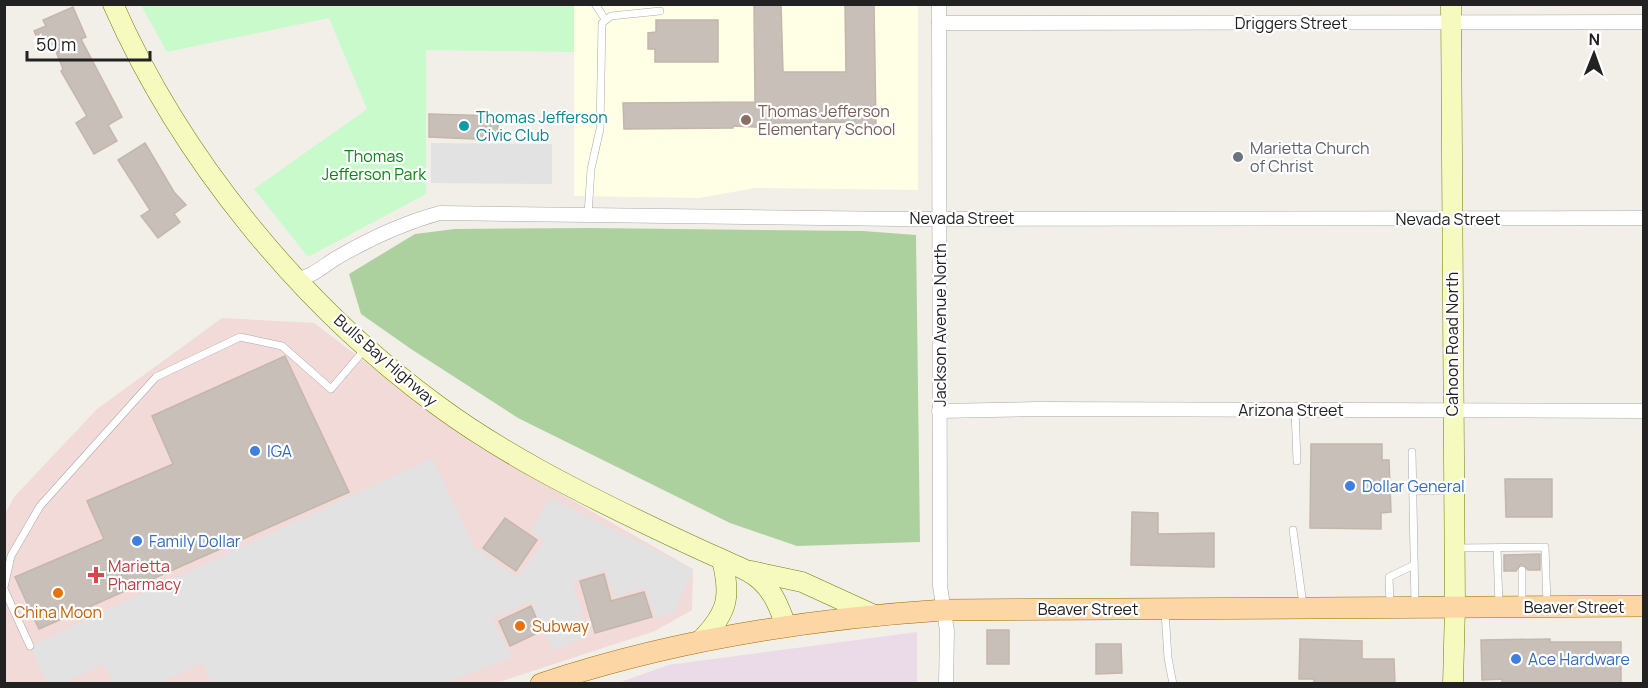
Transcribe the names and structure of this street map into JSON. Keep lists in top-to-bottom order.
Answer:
{
  "streets": {
    "main road": ["Cahoon Road North", "Bulls Bay Highway", "Beaver Street"],
    "street": [
      "Driggers Street",
      "Nevada Street",
      "Jackson Avenue North",
      "Arizona Street"
    ]
  },
  "crossings": [
    ["Driggers Street", "Jackson Avenue North"],
    ["Driggers Street", "Cahoon Road North"],
    ["Nevada Street", "Jackson Avenue North"],
    ["Nevada Street", "Cahoon Road North"],
    ["Nevada Street", "Bulls Bay Highway"],
    ["Jackson Avenue North", "Arizona Street"],
    ["Jackson Avenue North", "Beaver Street"],
    ["Cahoon Road North", "Arizona Street"],
    ["Cahoon Road North", "Beaver Street"],
    ["Bulls Bay Highway", "Beaver Street"]
  ],
  "parks": ["Thomas Jefferson Park"],
  "places": {
    "other": [
      "Thomas Jefferson Elementary School",
      "Thomas Jefferson Civic Club",
      "Marietta Church of Christ",
      "IGA",
      "Dollar General",
      "Family Dollar",
      "China Moon",
      "Subway",
      "Ace Hardware"
    ],
    "health": ["Marietta Pharmacy"]
  },
  "scale_bar": "50 m",
  "north": "top"
}
